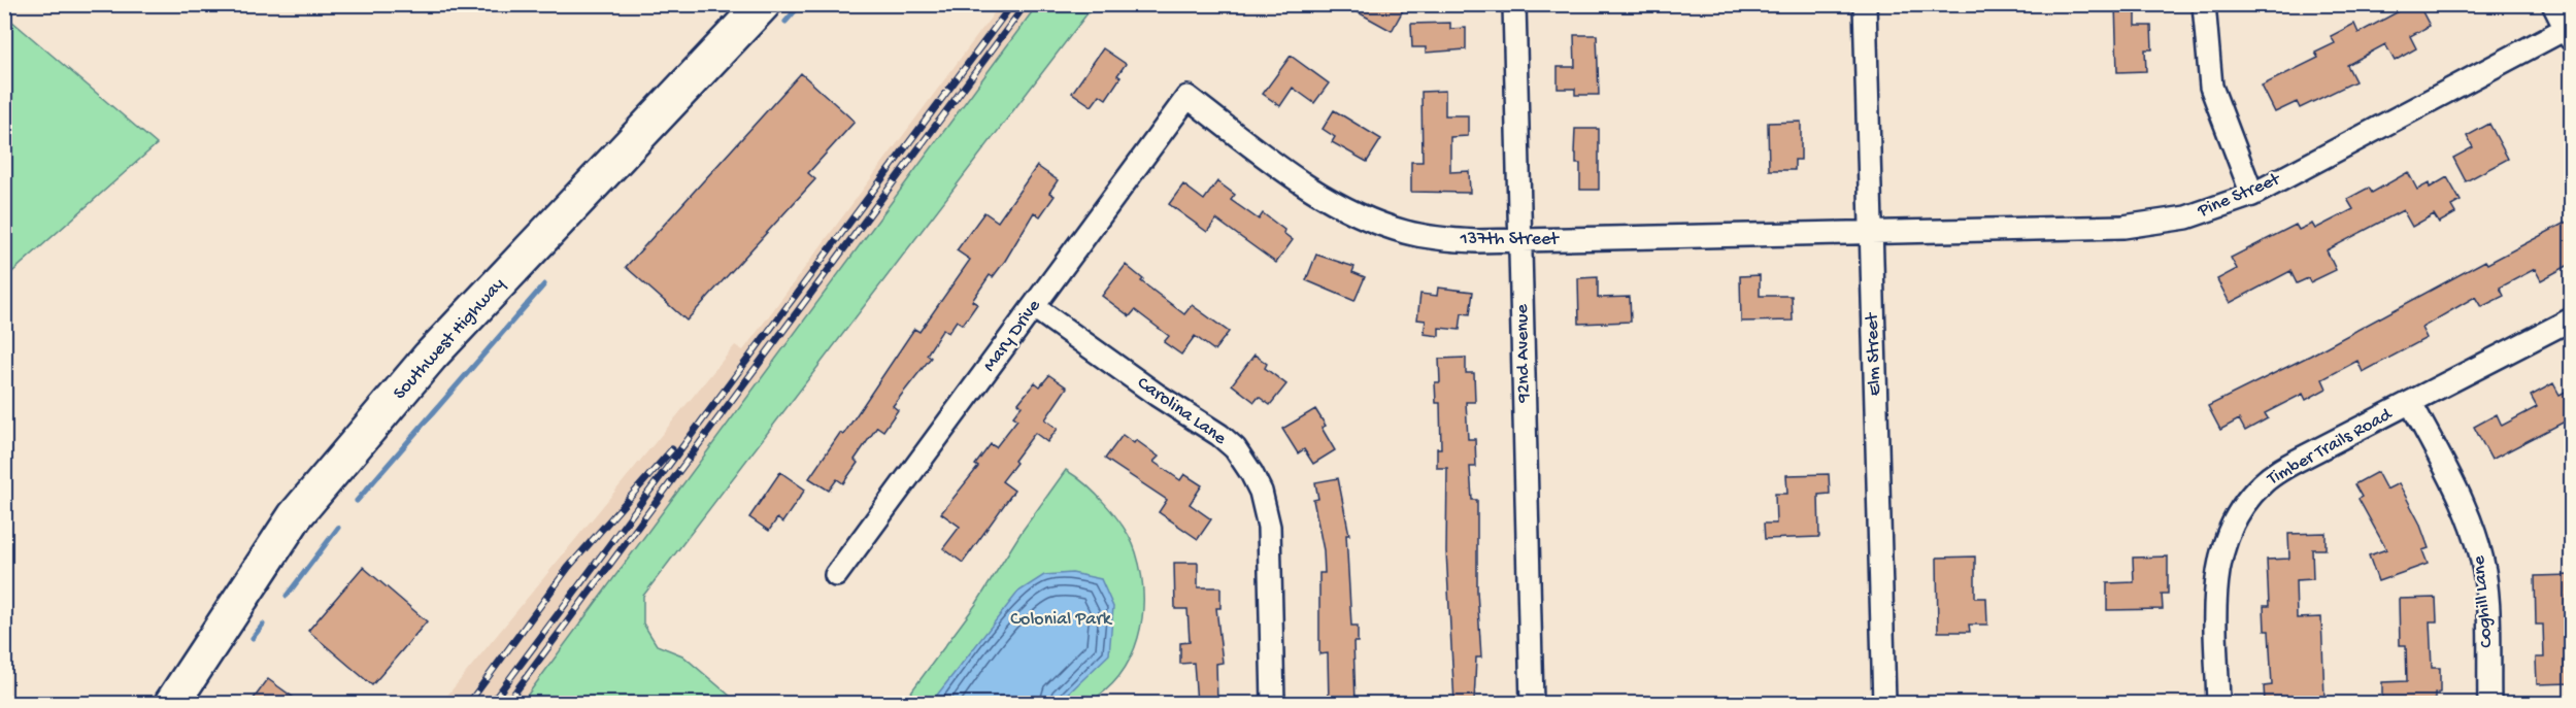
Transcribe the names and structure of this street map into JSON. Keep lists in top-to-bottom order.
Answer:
{
  "streets": {
    "main road": ["Southwest Highway"],
    "street": [
      "Pine Street",
      "137th Street",
      "Mary Drive",
      "92nd Avenue",
      "Elm Street",
      "Carolina Lane",
      "Timber Trails Road",
      "Coghill Lane"
    ]
  },
  "crossings": [
    ["Pine Street", "137th Street"],
    ["Pine Street", "Elm Street"],
    ["137th Street", "Mary Drive"],
    ["137th Street", "92nd Avenue"],
    ["137th Street", "Elm Street"],
    ["Mary Drive", "Carolina Lane"],
    ["Timber Trails Road", "Coghill Lane"]
  ],
  "parks": ["Colonial Park"]
}
